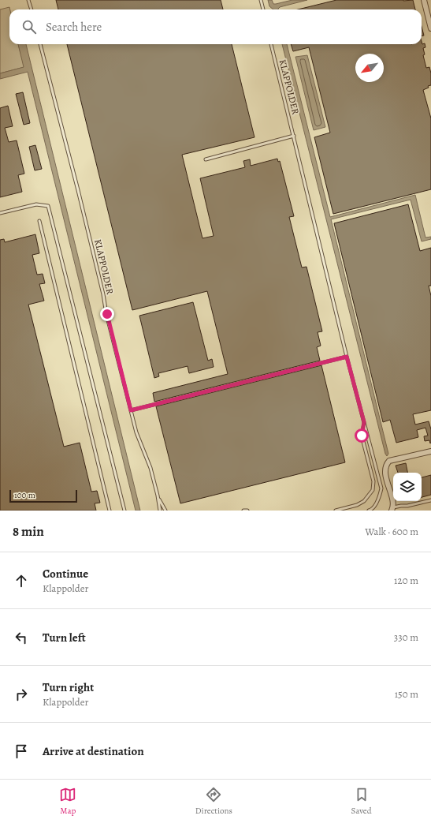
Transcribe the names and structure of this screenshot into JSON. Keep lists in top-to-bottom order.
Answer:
{
  "streets": {
    "lane": ["KLAPPOLDER"]
  },
  "scale_bar": "100 m",
  "north": "bottom left",
  "page": {
    "search": "Search here",
    "scale": "100 m",
    "heading": ["8 min", "Walk · 600 m"],
    "list": [
      ["Continue", "Klappolder", "120 m"],
      ["Turn left", "330 m"],
      ["Turn right", "Klappolder", "150 m"],
      "Arrive at destination"
    ],
    "nav": ["Map", "Directions", "Saved"]
  }
}
